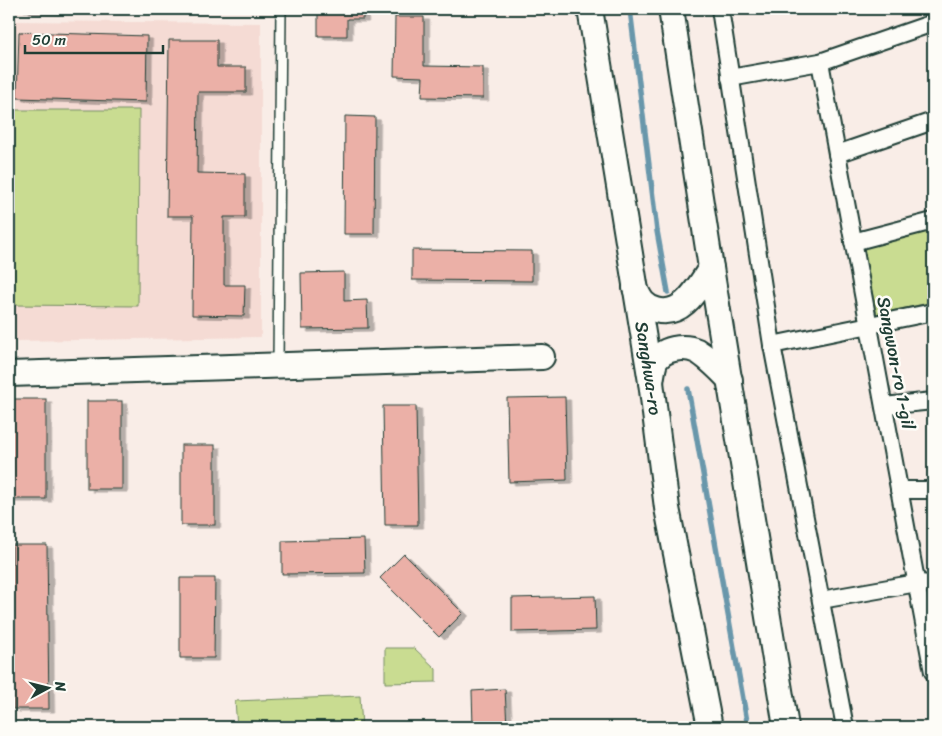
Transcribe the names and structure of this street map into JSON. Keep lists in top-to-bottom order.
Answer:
{
  "streets": {
    "main road": ["Sanghwa-ro"],
    "street": ["Sangwon-ro 1-gil"]
  },
  "scale_bar": "50 m",
  "north": "right"
}
